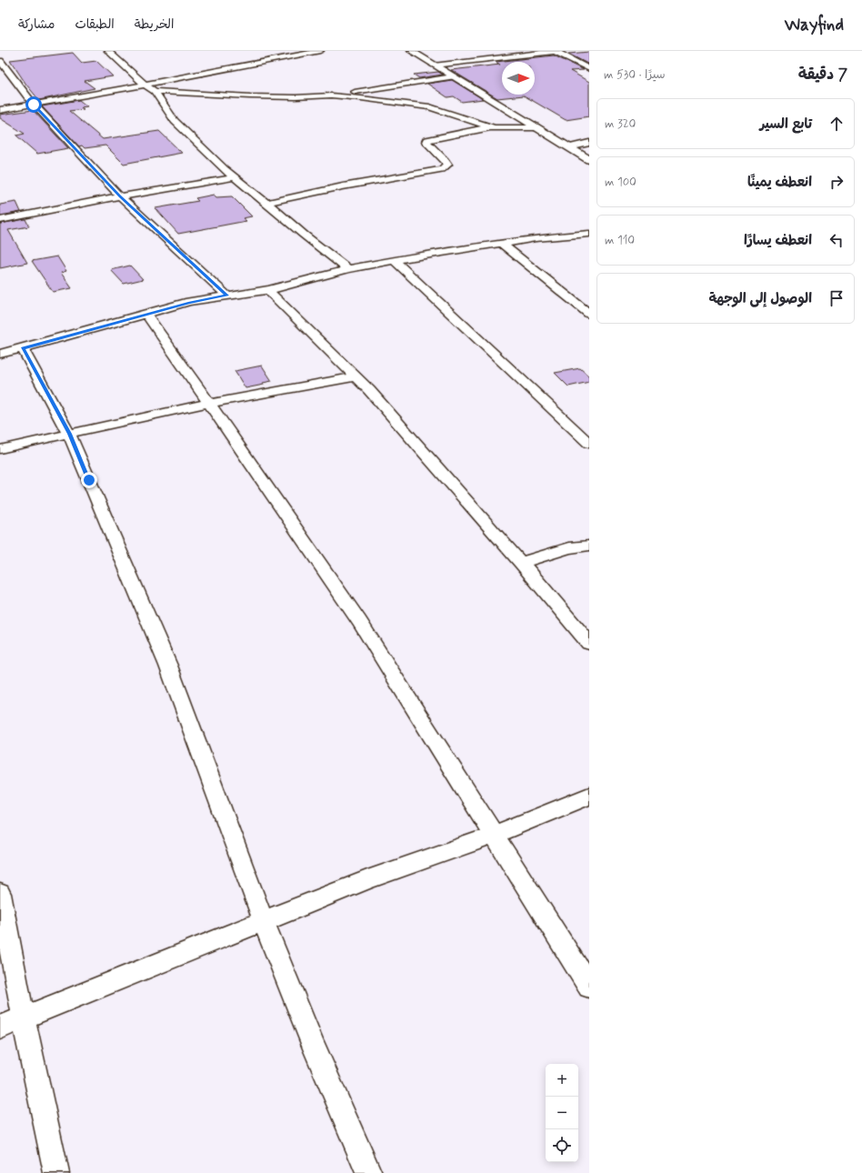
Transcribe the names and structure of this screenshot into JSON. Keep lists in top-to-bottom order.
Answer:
{
  "north": "right",
  "page": {
    "header": "Wayfind",
    "nav": ["الخريطة", "الطبقات", "مشاركة"],
    "heading": ["7 دقيقة", "سيرًا · 530 m"],
    "list": [
      ["تابع السير", "320 m"],
      ["انعطف يمينًا", "100 m"],
      ["انعطف يسارًا", "110 m"],
      "الوصول إلى الوجهة"
    ],
    "map_buttons": ["+", "−"]
  }
}
